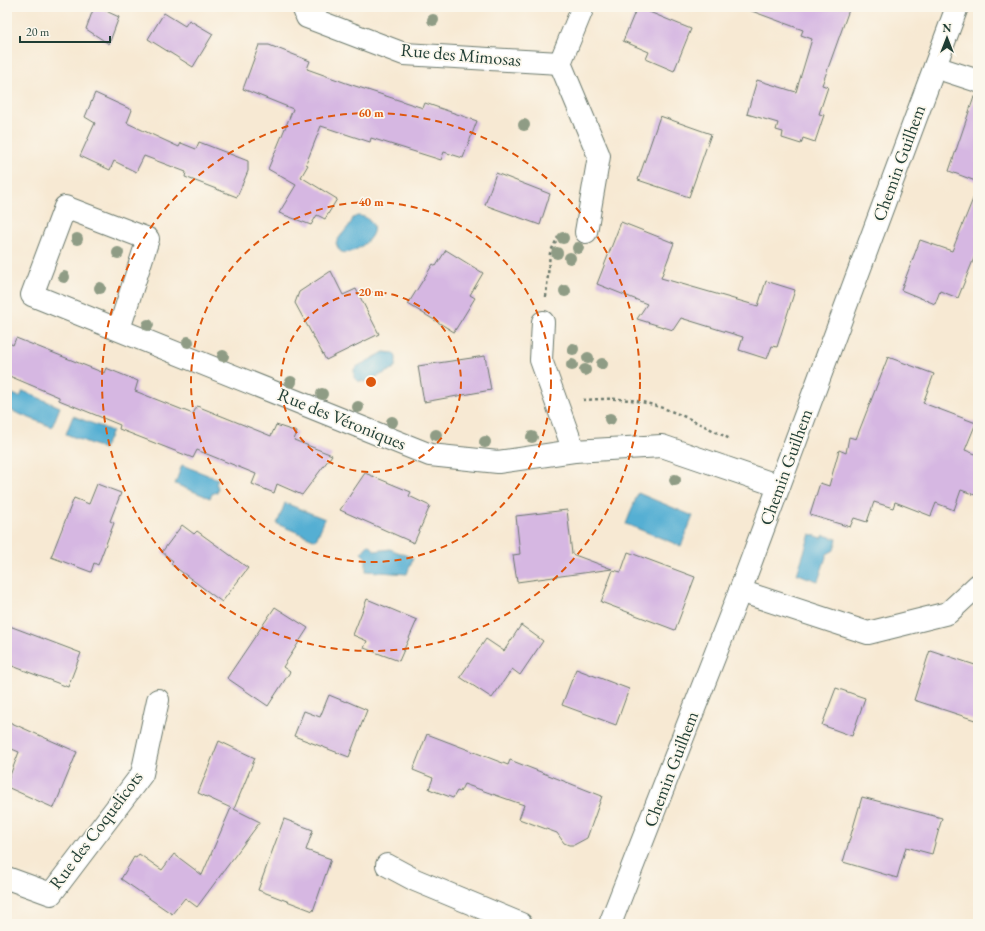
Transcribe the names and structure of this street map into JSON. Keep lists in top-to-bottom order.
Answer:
{
  "streets": {
    "street": [
      "Rue des Mimosas",
      "Chemin Guilhem",
      "Rue des Véroniques",
      "Rue des Coquelicots"
    ]
  },
  "crossings": [
    ["Chemin Guilhem", "Rue des Véroniques"]
  ],
  "scale_bar": "20 m",
  "north": "top",
  "rings": ["60 m", "40 m", "20 m"]
}
